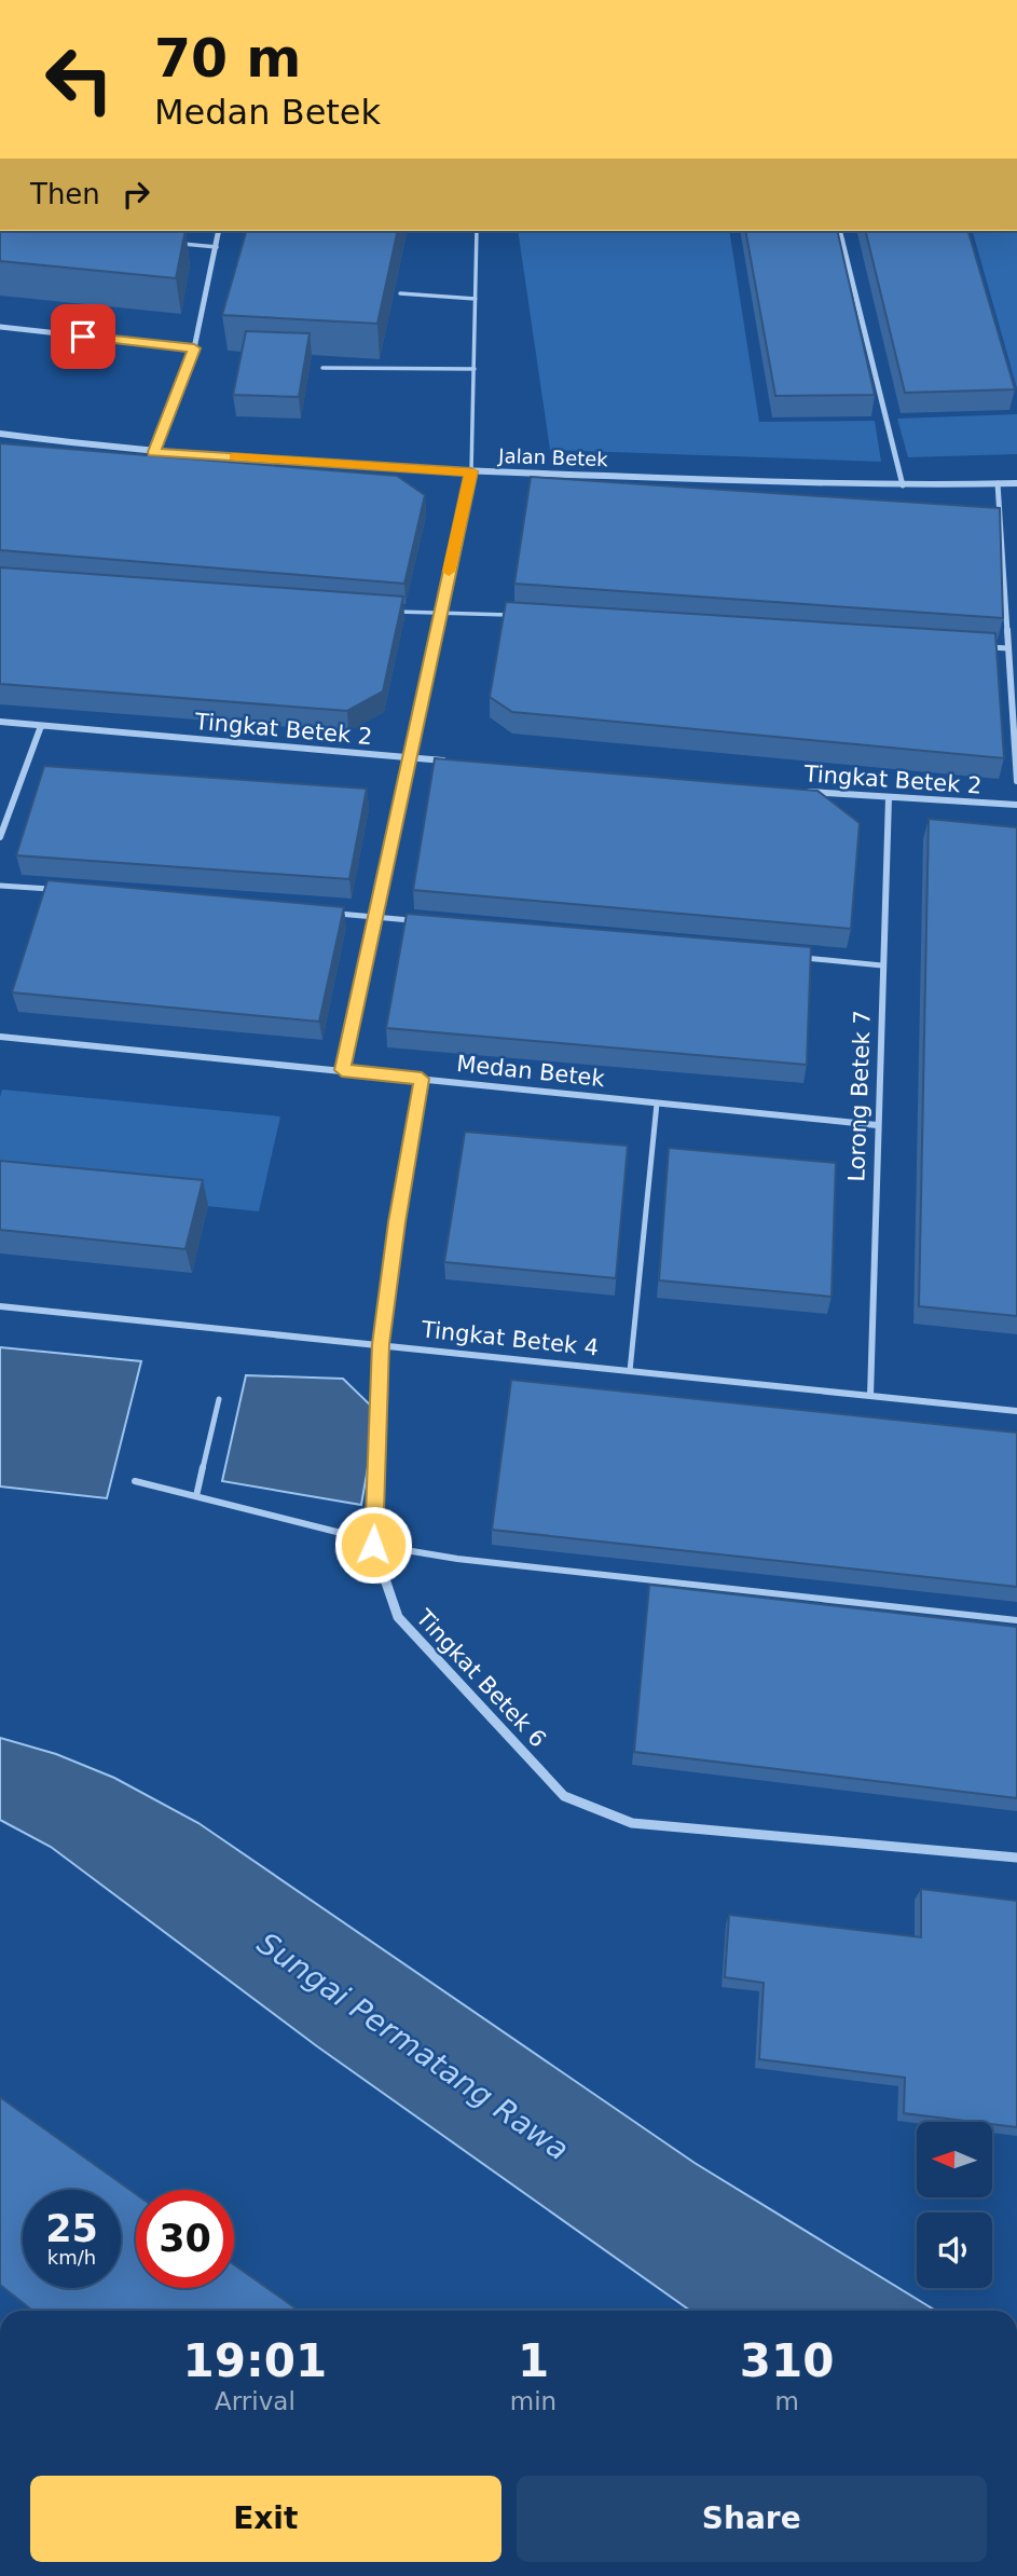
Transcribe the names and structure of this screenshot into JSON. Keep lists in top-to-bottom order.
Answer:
{
  "streets": {
    "street": [
      "Jalan Betek",
      "Tingkat Betek 2",
      "Medan Betek",
      "Lorong Betek 7",
      "Tingkat Betek 4",
      "Tingkat Betek 6"
    ]
  },
  "crossings": [
    ["Jalan Betek", "Tingkat Betek 2"],
    ["Tingkat Betek 2", "Lorong Betek 7"],
    ["Medan Betek", "Lorong Betek 7"],
    ["Medan Betek", "Tingkat Betek 6"],
    ["Lorong Betek 7", "Tingkat Betek 4"],
    ["Tingkat Betek 4", "Tingkat Betek 6"]
  ],
  "water": ["Sungai Permatang Rawa"],
  "north": "left",
  "page": {
    "turn": ["70 m", "Medan Betek"],
    "then": "Then",
    "speed": "25 km/h",
    "limit": "30",
    "eta": [
      "19:01",
      "Arrival",
      "1",
      "min",
      "310",
      "m"
    ],
    "buttons": ["Exit", "Share"]
  }
}
